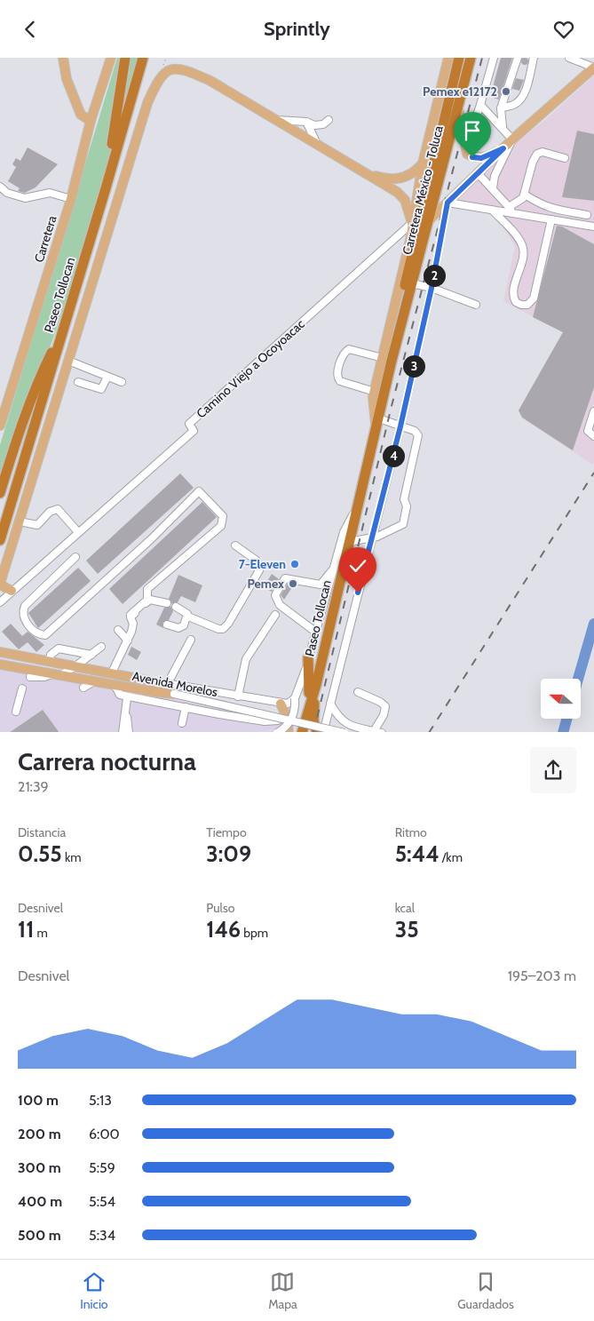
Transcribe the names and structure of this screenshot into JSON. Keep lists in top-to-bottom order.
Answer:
{
  "streets": {
    "highway": ["Carretera México - Toluca", "Paseo Tollocan"],
    "main road": ["Carretera", "Avenida Morelos"],
    "street": ["Camino Viejo a Ocoyoacac"]
  },
  "crossings": [
    ["Carretera México - Toluca", "Paseo Tollocan"]
  ],
  "places": ["Pemex e12172", "7-Eleven", "Pemex"],
  "north": "left",
  "page": {
    "header": "Sprintly",
    "pins": ["2", "3", "4"],
    "heading": ["Carrera nocturna", "21:39"],
    "stats": [
      ["Distancia", "0.55 km"],
      ["Tiempo", "3:09"],
      ["Ritmo", "5:44 /km"],
      ["Desnivel", "11 m"],
      ["Pulso", "146 bpm"],
      ["kcal", "35"]
    ],
    "chart": ["Desnivel", "195–203 m"],
    "list": [
      {
        "name": "100 m",
        "note": "5:13"
      },
      {
        "name": "200 m",
        "note": "6:00"
      },
      {
        "name": "300 m",
        "note": "5:59"
      },
      {
        "name": "400 m",
        "note": "5:54"
      },
      {
        "name": "500 m",
        "note": "5:34"
      }
    ],
    "tabs": ["Inicio", "Mapa", "Guardados"]
  }
}
